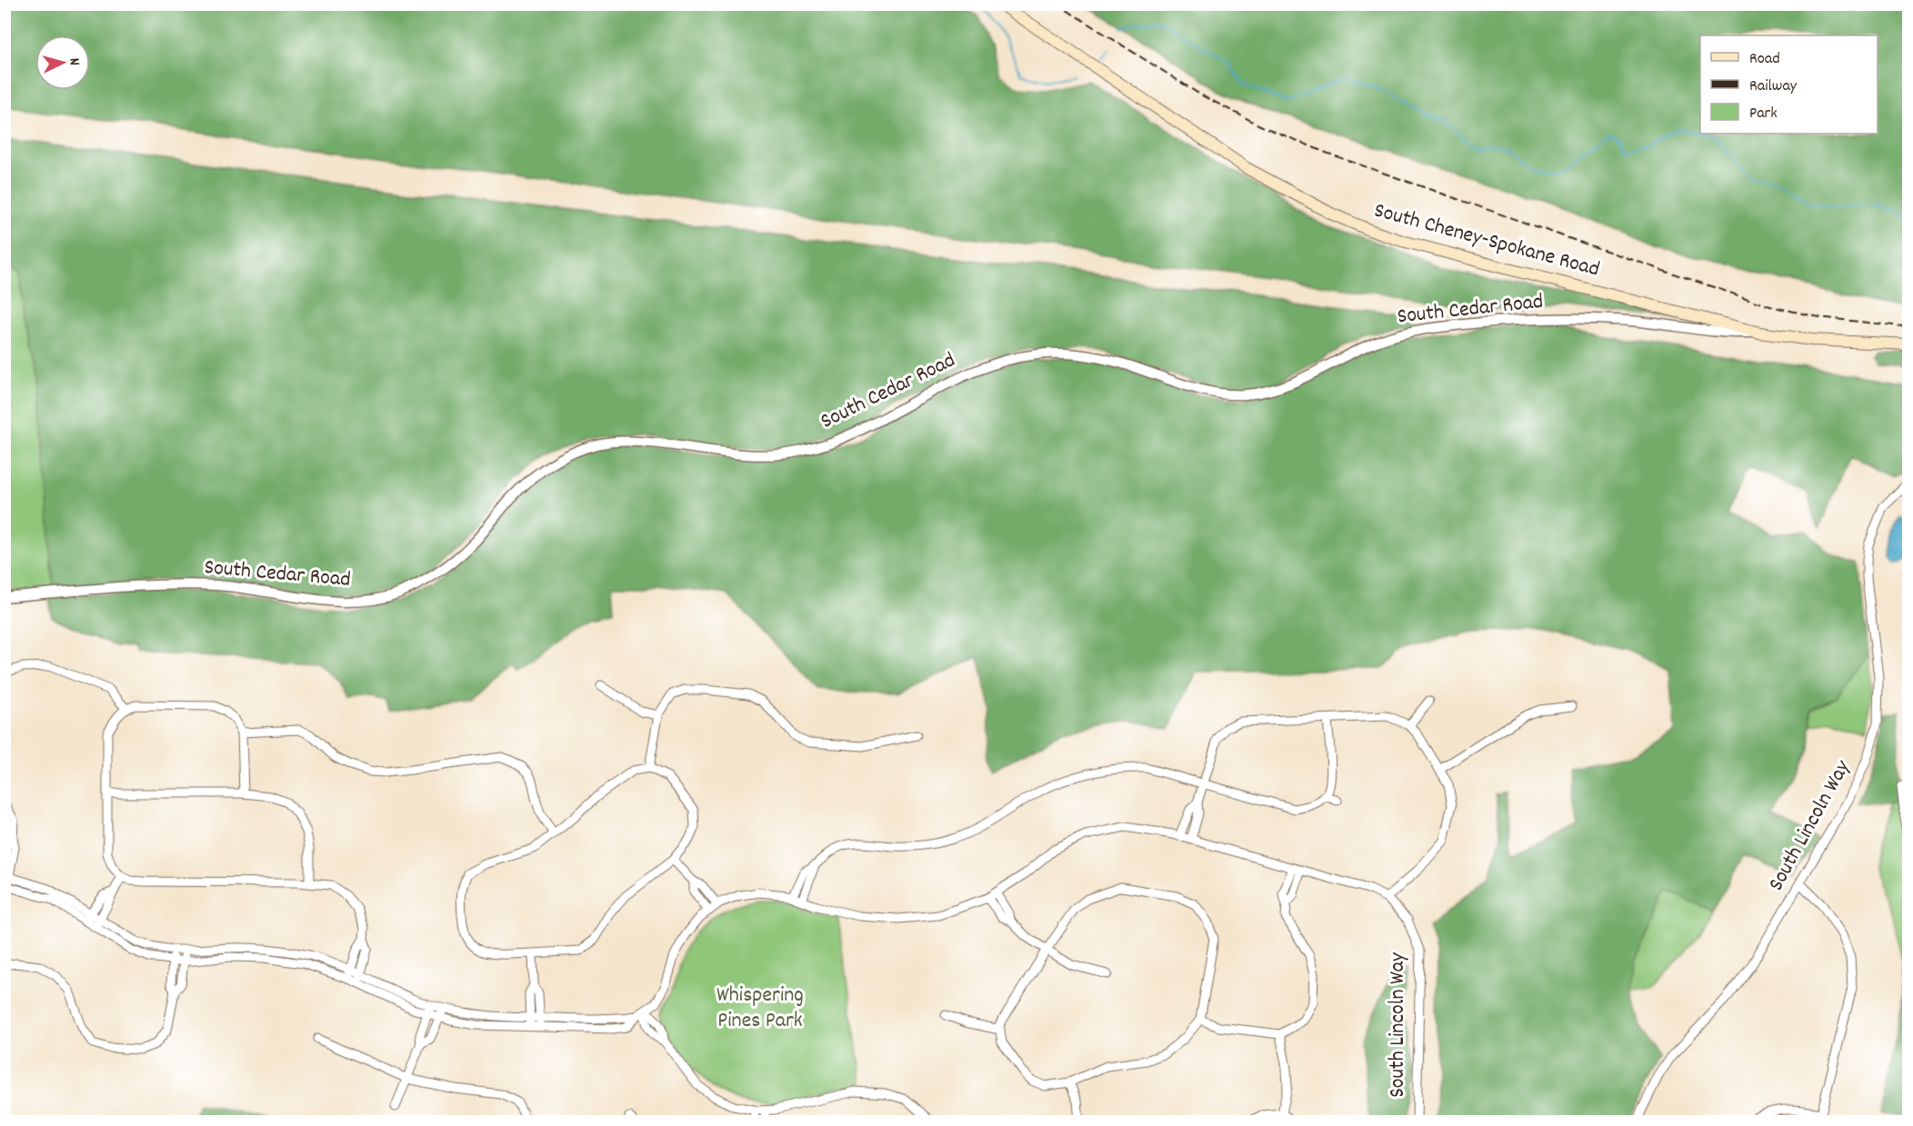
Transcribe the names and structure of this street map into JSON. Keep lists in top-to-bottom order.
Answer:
{
  "streets": {
    "main road": ["South Cheney-Spokane Road"],
    "street": ["South Cedar Road", "South Lincoln Way"]
  },
  "crossings": [
    ["South Cheney-Spokane Road", "South Cedar Road"]
  ],
  "parks": ["Whispering Pines Park"],
  "legend": ["Road", "Railway", "Park"],
  "north": "right"
}
